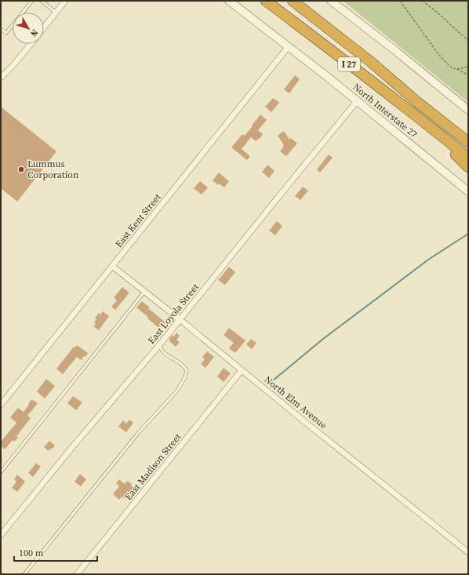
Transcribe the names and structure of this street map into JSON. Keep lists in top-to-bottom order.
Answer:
{
  "streets": {
    "highway": ["I 27"],
    "main road": ["North Interstate 27"],
    "street": [
      "East Kent Street",
      "East Loyola Street",
      "North Elm Avenue",
      "East Madison Street"
    ]
  },
  "crossings": [
    ["North Interstate 27", "East Kent Street"],
    ["North Interstate 27", "East Loyola Street"],
    ["East Kent Street", "North Elm Avenue"],
    ["East Loyola Street", "North Elm Avenue"],
    ["North Elm Avenue", "East Madison Street"]
  ],
  "places": ["Lummus Corporation"],
  "scale_bar": "100 m",
  "north": "bottom right"
}
